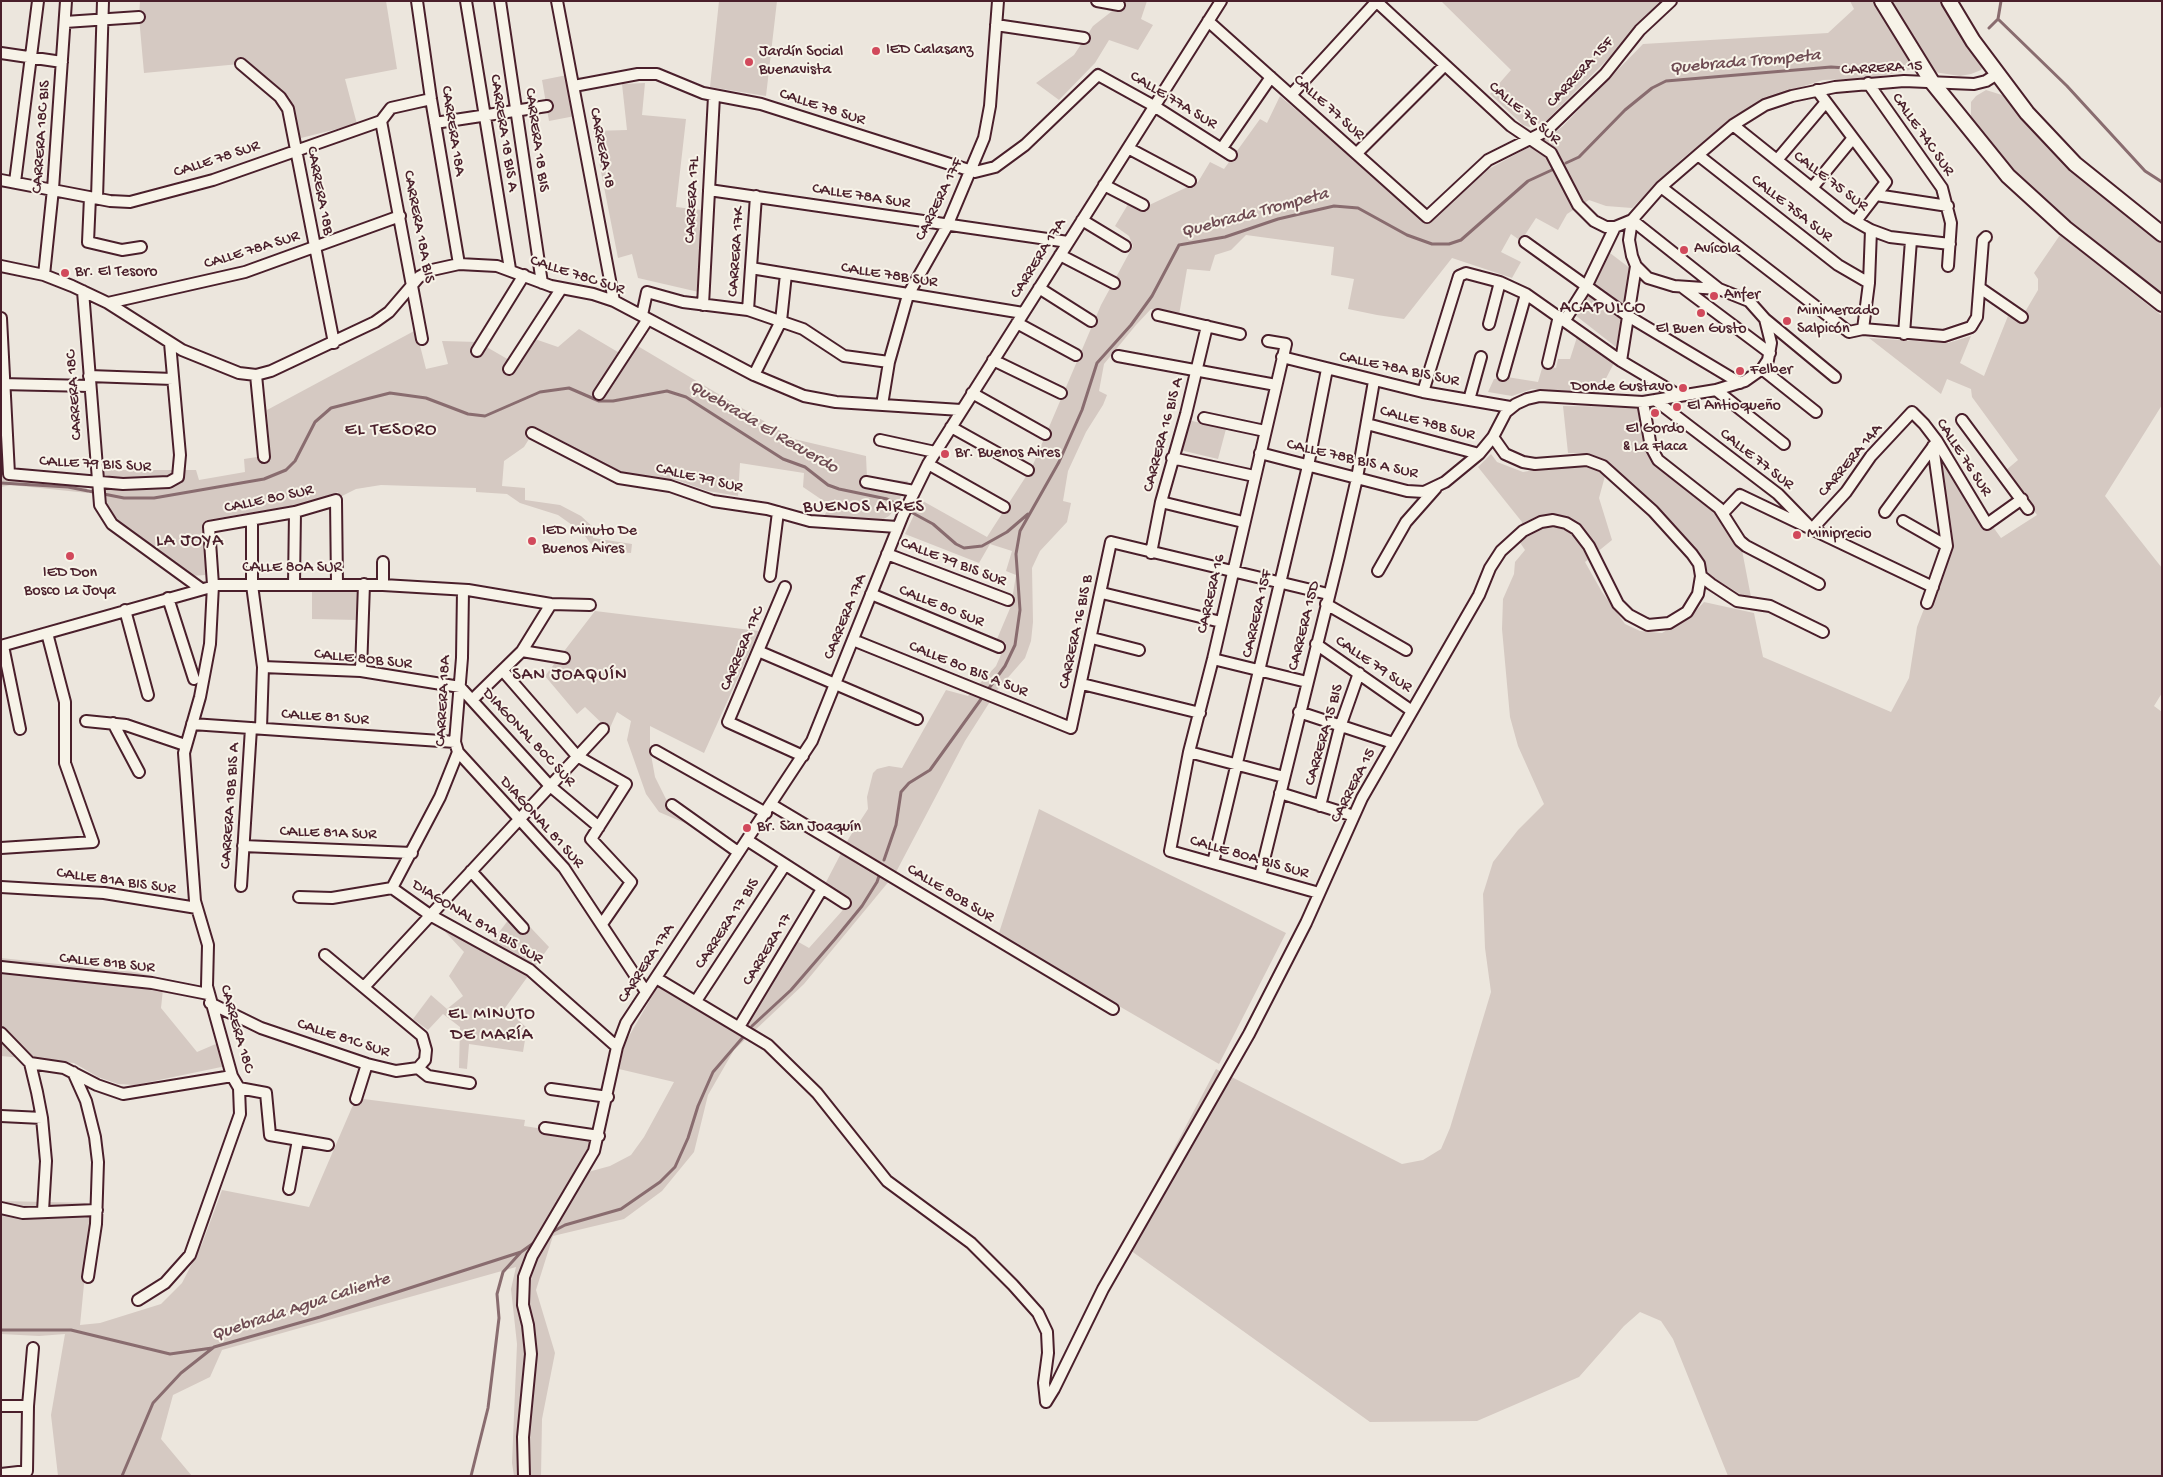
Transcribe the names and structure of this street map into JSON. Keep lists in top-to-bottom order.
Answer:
{
  "streets": {
    "street": [
      "CARRERA 15",
      "CARRERA 15F",
      "CALLE 77A SUR",
      "CALLE 78 SUR",
      "CALLE 77 SUR",
      "CALLE 76 SUR",
      "CARRERA 18A",
      "CARRERA 18 BIS A",
      "CALLE 74C SUR",
      "CARRERA 18C BIS",
      "CARRERA 18 BIS",
      "CARRERA 18",
      "CALLE 75 SUR",
      "CARRERA 18B",
      "CALLE 78A SUR",
      "CARRERA 17L",
      "CARRERA 17F",
      "CALLE 75A SUR",
      "CARRERA 18A BIS",
      "CARRERA 17K",
      "CARRERA 17A",
      "CALLE 78C SUR",
      "CALLE 78B SUR",
      "CALLE 78A BIS SUR",
      "CARRERA 18C",
      "CARRERA 16 BIS A",
      "CALLE 78B BIS A SUR",
      "CARRERA 14A",
      "CALLE 79 BIS SUR",
      "CALLE 79 SUR",
      "CALLE 80 SUR",
      "CALLE 80A SUR",
      "CARRERA 16",
      "CARRERA 15D",
      "CARRERA 16 BIS B",
      "CARRERA 17C",
      "CALLE 80B SUR",
      "CALLE 80 BIS A SUR",
      "CALLE 81 SUR",
      "CARRERA 15 BIS",
      "DIAGONAL 80C SUR",
      "CARRERA 18B BIS A",
      "DIAGONAL 81 SUR",
      "CALLE 81A SUR",
      "CALLE 80A BIS SUR",
      "CALLE 81A BIS SUR",
      "DIAGONAL 81A BIS SUR",
      "CARRERA 17 BIS",
      "CARRERA 17",
      "CALLE 81B SUR",
      "CALLE 81C SUR"
    ]
  },
  "crossings": [
    ["CARRERA 15", "CALLE 74C SUR"],
    ["CARRERA 15", "CALLE 75 SUR"],
    ["CARRERA 15", "CALLE 75A SUR"],
    ["CARRERA 15", "CALLE 79 SUR"],
    ["CARRERA 15", "CALLE 80A BIS SUR"],
    ["CARRERA 15", "CARRERA 17"],
    ["CARRERA 15F", "CALLE 77 SUR"],
    ["CARRERA 15F", "CALLE 76 SUR"],
    ["CARRERA 15F", "CALLE 78A BIS SUR"],
    ["CARRERA 15F", "CALLE 78B BIS A SUR"],
    ["CARRERA 15F", "CALLE 80A BIS SUR"],
    ["CALLE 77A SUR", "CALLE 78 SUR"],
    ["CALLE 77A SUR", "CARRERA 17F"],
    ["CALLE 77A SUR", "CARRERA 17A"],
    ["CALLE 78 SUR", "CARRERA 18A"],
    ["CALLE 78 SUR", "CARRERA 18C BIS"],
    ["CALLE 78 SUR", "CARRERA 18"],
    ["CALLE 78 SUR", "CARRERA 18B"],
    ["CALLE 78 SUR", "CARRERA 17L"],
    ["CALLE 78 SUR", "CARRERA 17F"],
    ["CALLE 78 SUR", "CARRERA 18A BIS"],
    ["CALLE 77 SUR", "CARRERA 17A"],
    ["CALLE 77 SUR", "CARRERA 14A"],
    ["CALLE 76 SUR", "CARRERA 14A"],
    ["CARRERA 18A", "CALLE 78C SUR"],
    ["CARRERA 18A", "CALLE 80A SUR"],
    ["CARRERA 18A", "CALLE 80B SUR"],
    ["CARRERA 18A", "CALLE 81 SUR"],
    ["CARRERA 18A", "DIAGONAL 80C SUR"],
    ["CARRERA 18A", "DIAGONAL 81 SUR"],
    ["CARRERA 18A", "CALLE 81A SUR"],
    ["CARRERA 18A", "DIAGONAL 81A BIS SUR"],
    ["CARRERA 18 BIS A", "CALLE 78C SUR"],
    ["CALLE 74C SUR", "CALLE 75 SUR"],
    ["CARRERA 18 BIS", "CALLE 78C SUR"],
    ["CARRERA 18", "CALLE 78C SUR"],
    ["CARRERA 18B", "CALLE 78A SUR"],
    ["CARRERA 18B", "CALLE 78C SUR"],
    ["CALLE 78A SUR", "CARRERA 17L"],
    ["CALLE 78A SUR", "CARRERA 17F"],
    ["CALLE 78A SUR", "CARRERA 18A BIS"],
    ["CALLE 78A SUR", "CARRERA 17K"],
    ["CALLE 78A SUR", "CARRERA 17A"],
    ["CARRERA 17F", "CALLE 78C SUR"],
    ["CARRERA 17F", "CALLE 78B SUR"],
    ["CARRERA 18A BIS", "CALLE 78C SUR"],
    ["CARRERA 17K", "CALLE 78B SUR"],
    ["CARRERA 17A", "CALLE 78C SUR"],
    ["CARRERA 17A", "CALLE 78B SUR"],
    ["CARRERA 17A", "CALLE 79 BIS SUR"],
    ["CARRERA 17A", "CALLE 79 SUR"],
    ["CARRERA 17A", "CALLE 80 SUR"],
    ["CARRERA 17A", "CARRERA 17C"],
    ["CARRERA 17A", "CALLE 80B SUR"],
    ["CARRERA 17A", "CALLE 80 BIS A SUR"],
    ["CARRERA 17A", "DIAGONAL 81 SUR"],
    ["CARRERA 17A", "DIAGONAL 81A BIS SUR"],
    ["CALLE 78B SUR", "CARRERA 15D"],
    ["CALLE 78A BIS SUR", "CARRERA 16"],
    ["CALLE 78A BIS SUR", "CARRERA 15D"],
    ["CARRERA 18C", "CALLE 79 BIS SUR"],
    ["CARRERA 18C", "CALLE 81A BIS SUR"],
    ["CARRERA 18C", "CALLE 81B SUR"],
    ["CARRERA 18C", "CALLE 81C SUR"],
    ["CARRERA 16 BIS A", "CARRERA 16 BIS B"],
    ["CALLE 78B BIS A SUR", "CARRERA 16"],
    ["CALLE 78B BIS A SUR", "CARRERA 15D"],
    ["CALLE 79 SUR", "CARRERA 15D"],
    ["CALLE 79 SUR", "CARRERA 15 BIS"],
    ["CALLE 80 SUR", "CALLE 80A SUR"],
    ["CALLE 80A SUR", "CARRERA 18B BIS A"],
    ["CARRERA 16", "CALLE 80A BIS SUR"],
    ["CARRERA 15D", "CALLE 80A BIS SUR"],
    ["CARRERA 16 BIS B", "CALLE 80 BIS A SUR"],
    ["CALLE 80B SUR", "DIAGONAL 80C SUR"],
    ["CALLE 80B SUR", "CARRERA 18B BIS A"],
    ["CALLE 81 SUR", "CARRERA 18B BIS A"],
    ["CALLE 81 SUR", "DIAGONAL 81 SUR"],
    ["CARRERA 18B BIS A", "CALLE 81A SUR"],
    ["CALLE 81B SUR", "CALLE 81C SUR"]
  ],
  "districts": [
    "ACAPULCO",
    "EL TESORO",
    "BUENOS AIRES",
    "LA JOYA",
    "SAN JOAQUÍN",
    "EL MINUTO DE MARÍA"
  ],
  "water": ["Quebrada Trompeta", "Quebrada El Recuerdo", "Quebrada Agua Caliente"],
  "places": [
    "IED Calasanz",
    "Jardín Social Buenavista",
    "Avícola",
    "Br. El Tesoro",
    "Anfer",
    "El Buen Gusto",
    "MiniMercado Salpicón",
    "Felber",
    "Donde Gustavo",
    "El Antioqueño",
    "El Gordo & La Flaca",
    "Br. Buenos Aires",
    "Miniprecio",
    "IED Minuto De Buenos Aires",
    "IED Don Bosco La Joya",
    "Br. San Joaquín"
  ]
}
